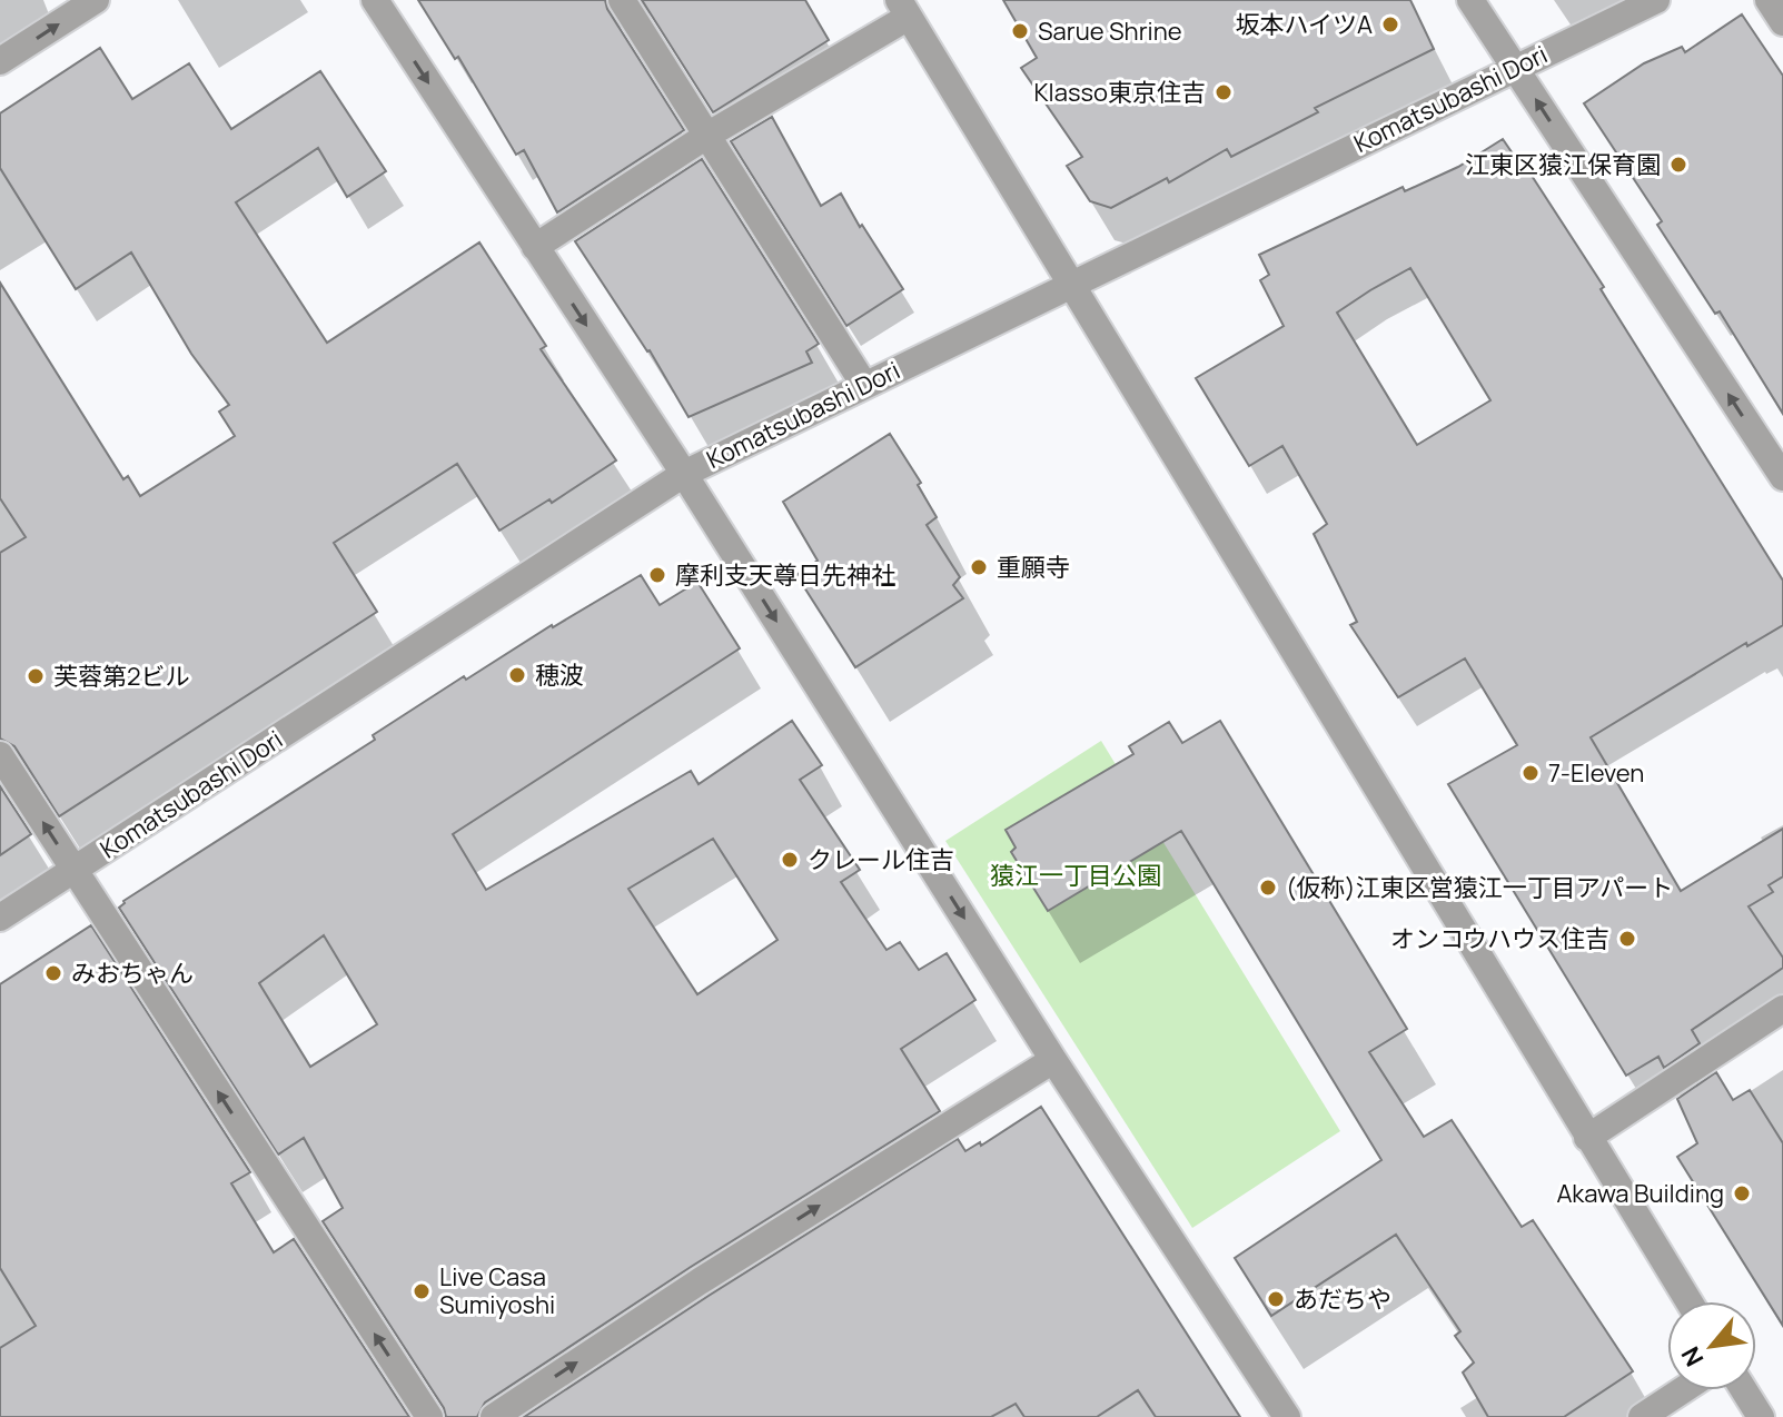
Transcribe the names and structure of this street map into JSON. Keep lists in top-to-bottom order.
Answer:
{
  "streets": {
    "street": ["Komatsubashi Dori"]
  },
  "parks": ["猿江一丁目公園"],
  "places": [
    "坂本ハイツA",
    "Sarue Shrine",
    "Klasso東京住吉",
    "江東区猿江保育園",
    "重願寺",
    "摩利支天尊日先神社",
    "穂波",
    "芙蓉第2ビル",
    "7-Eleven",
    "クレール住吉",
    "(仮称)江東区営猿江一丁目アパート",
    "オンコウハウス住吉",
    "みおちゃん",
    "Akawa Building",
    "Live Casa Sumiyoshi",
    "あだちや"
  ],
  "north": "bottom left"
}
